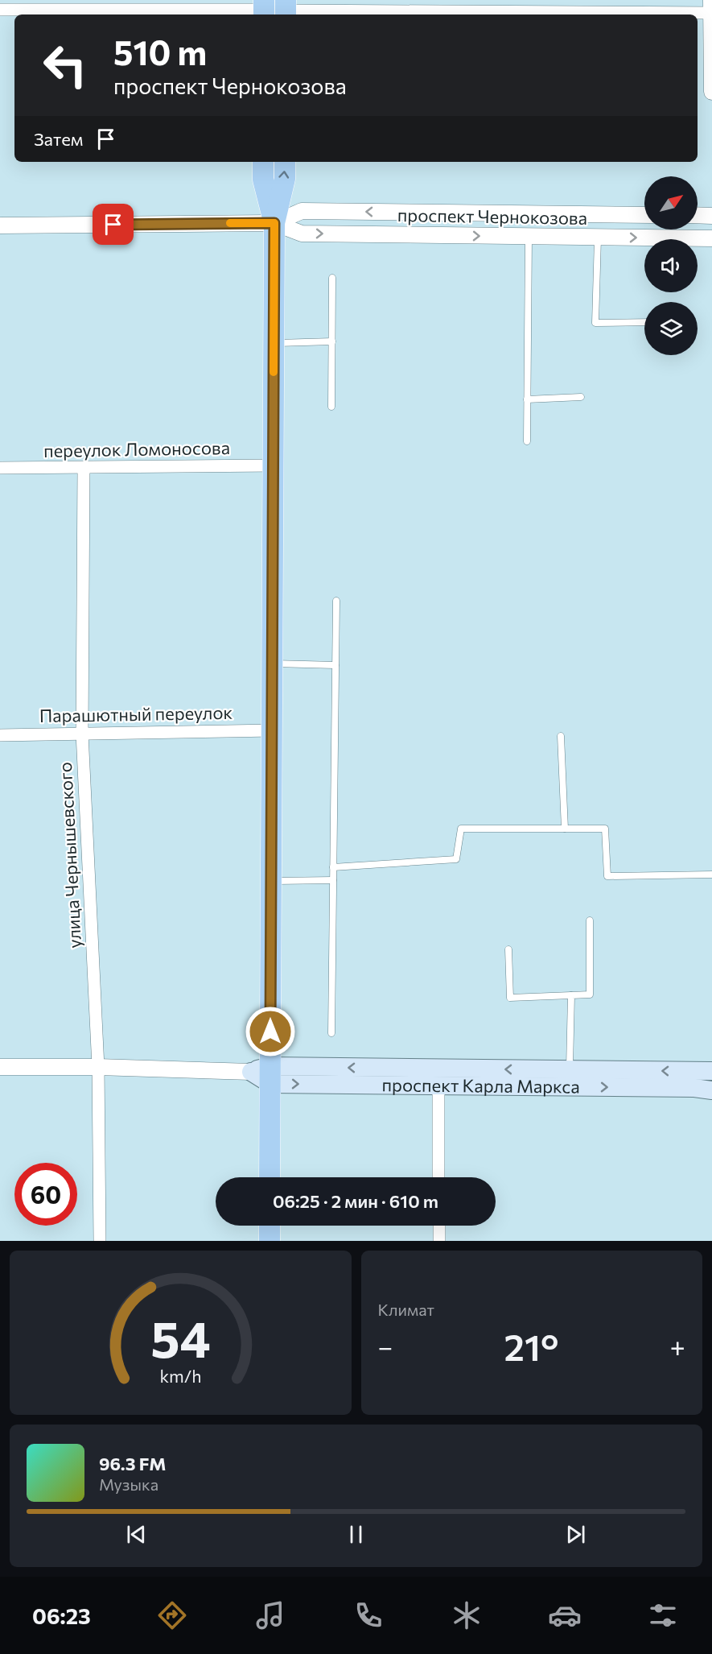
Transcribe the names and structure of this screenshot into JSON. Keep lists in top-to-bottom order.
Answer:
{
  "streets": {
    "main road": ["проспект Карла Маркса"],
    "street": [
      "проспект Чернокозова",
      "переулок Ломоносова",
      "Парашютный переулок",
      "улица Чернышевского"
    ]
  },
  "crossings": [
    ["переулок Ломоносова", "улица Чернышевского"],
    ["Парашютный переулок", "улица Чернышевского"],
    ["улица Чернышевского", "проспект Карла Маркса"]
  ],
  "north": "top right",
  "page": {
    "turn": ["510 m", "проспект Чернокозова"],
    "then": "Затем",
    "limit": "60",
    "trip": "06:25 · 2 мин · 610 m",
    "tile": "Климат",
    "heat": ["−", "21°", "+"],
    "song": ["96.3 FM", "Музыка"],
    "tabs": "06:23",
    "gauge": ["54", "km/h"]
  }
}
